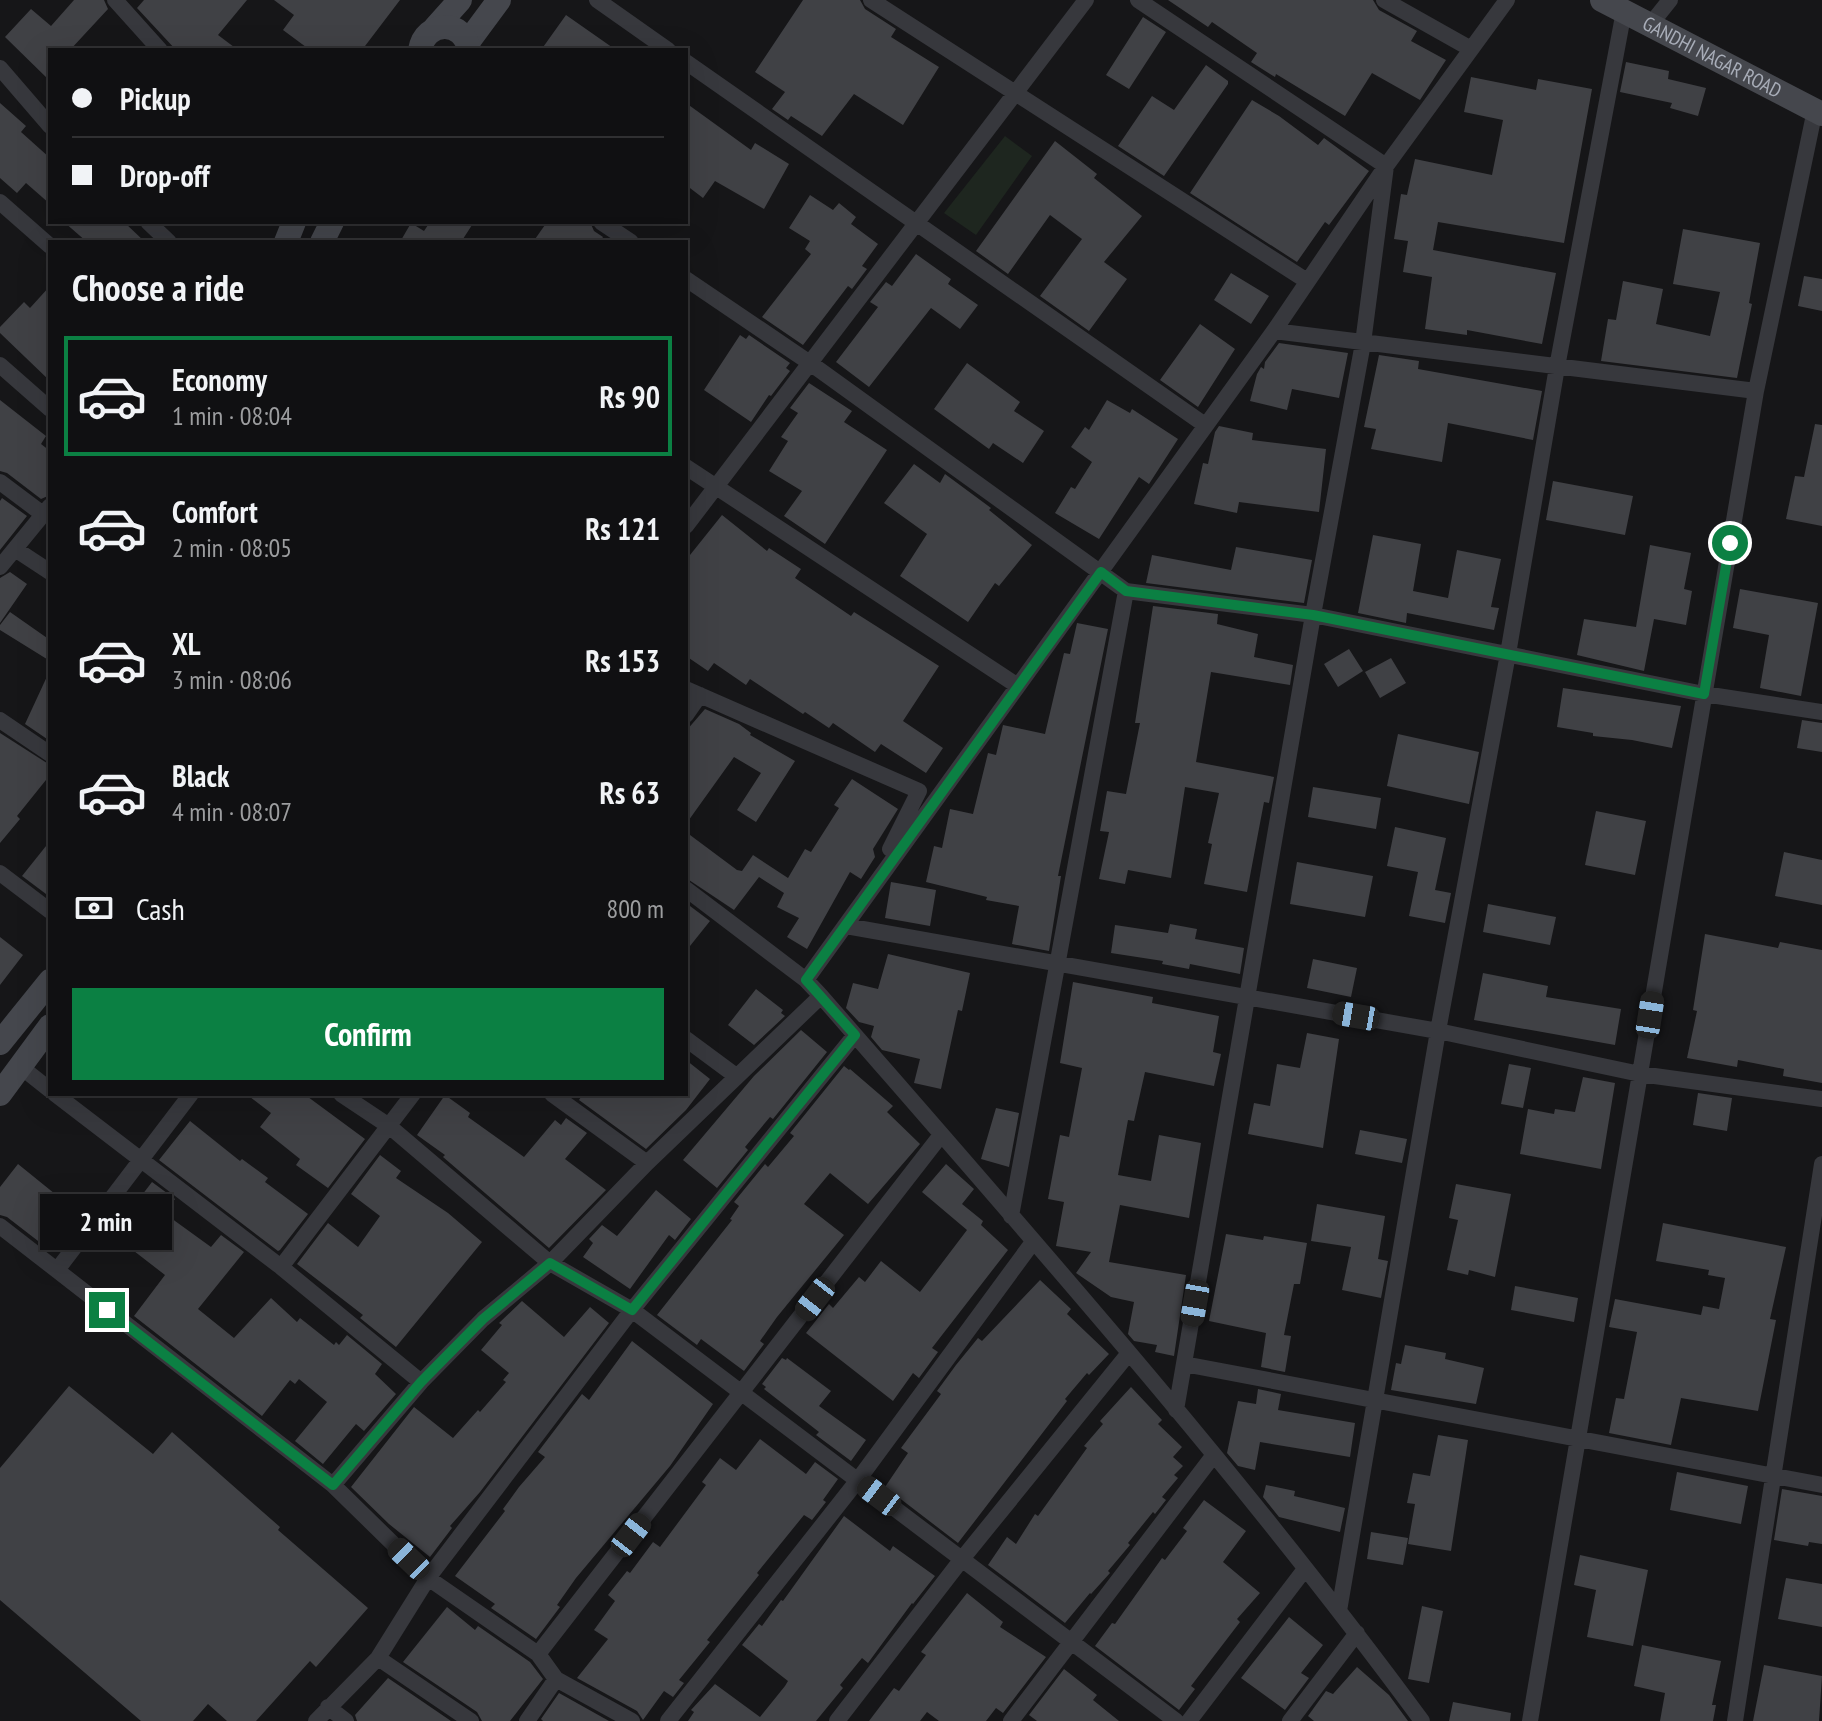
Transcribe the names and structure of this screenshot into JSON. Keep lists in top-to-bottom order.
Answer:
{
  "streets": {
    "main road": ["GANDHI NAGAR ROAD"]
  },
  "page": {
    "banner": ["Pickup", "Drop-off"],
    "heading": "Choose a ride",
    "list": [
      {
        "name": "Economy",
        "note": "1 min · 08:04",
        "value": "Rs 90"
      },
      {
        "name": "Comfort",
        "note": "2 min · 08:05",
        "value": "Rs 121"
      },
      {
        "name": "XL",
        "note": "3 min · 08:06",
        "value": "Rs 153"
      },
      {
        "name": "Black",
        "note": "4 min · 08:07",
        "value": "Rs 63"
      }
    ],
    "pay": ["Cash", "800 m"],
    "buttons": "Confirm",
    "bubble": "2 min"
  }
}
